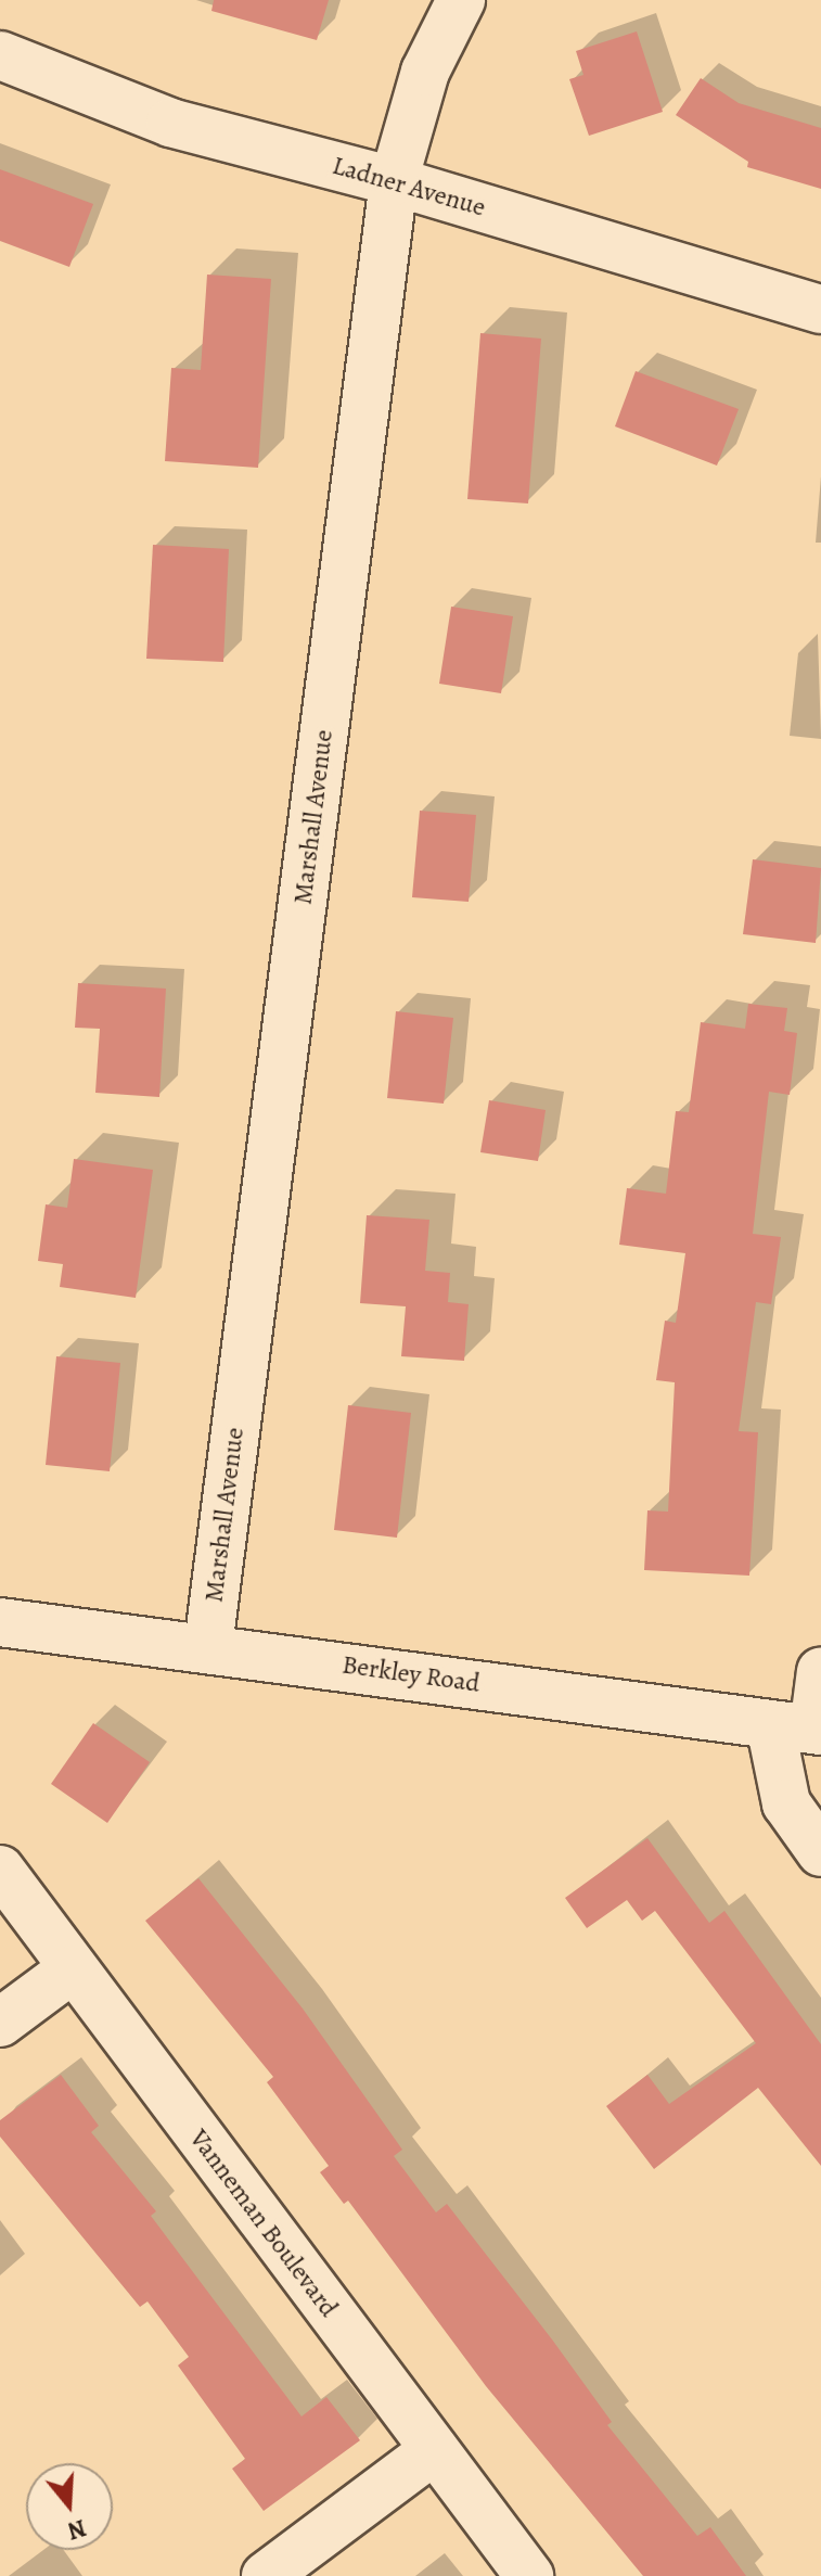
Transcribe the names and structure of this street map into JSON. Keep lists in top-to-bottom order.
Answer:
{
  "streets": {
    "street": [
      "Ladner Avenue",
      "Marshall Avenue",
      "Berkley Road",
      "Vanneman Boulevard"
    ]
  },
  "crossings": [
    ["Ladner Avenue", "Marshall Avenue"],
    ["Marshall Avenue", "Berkley Road"]
  ],
  "north": "bottom"
}
